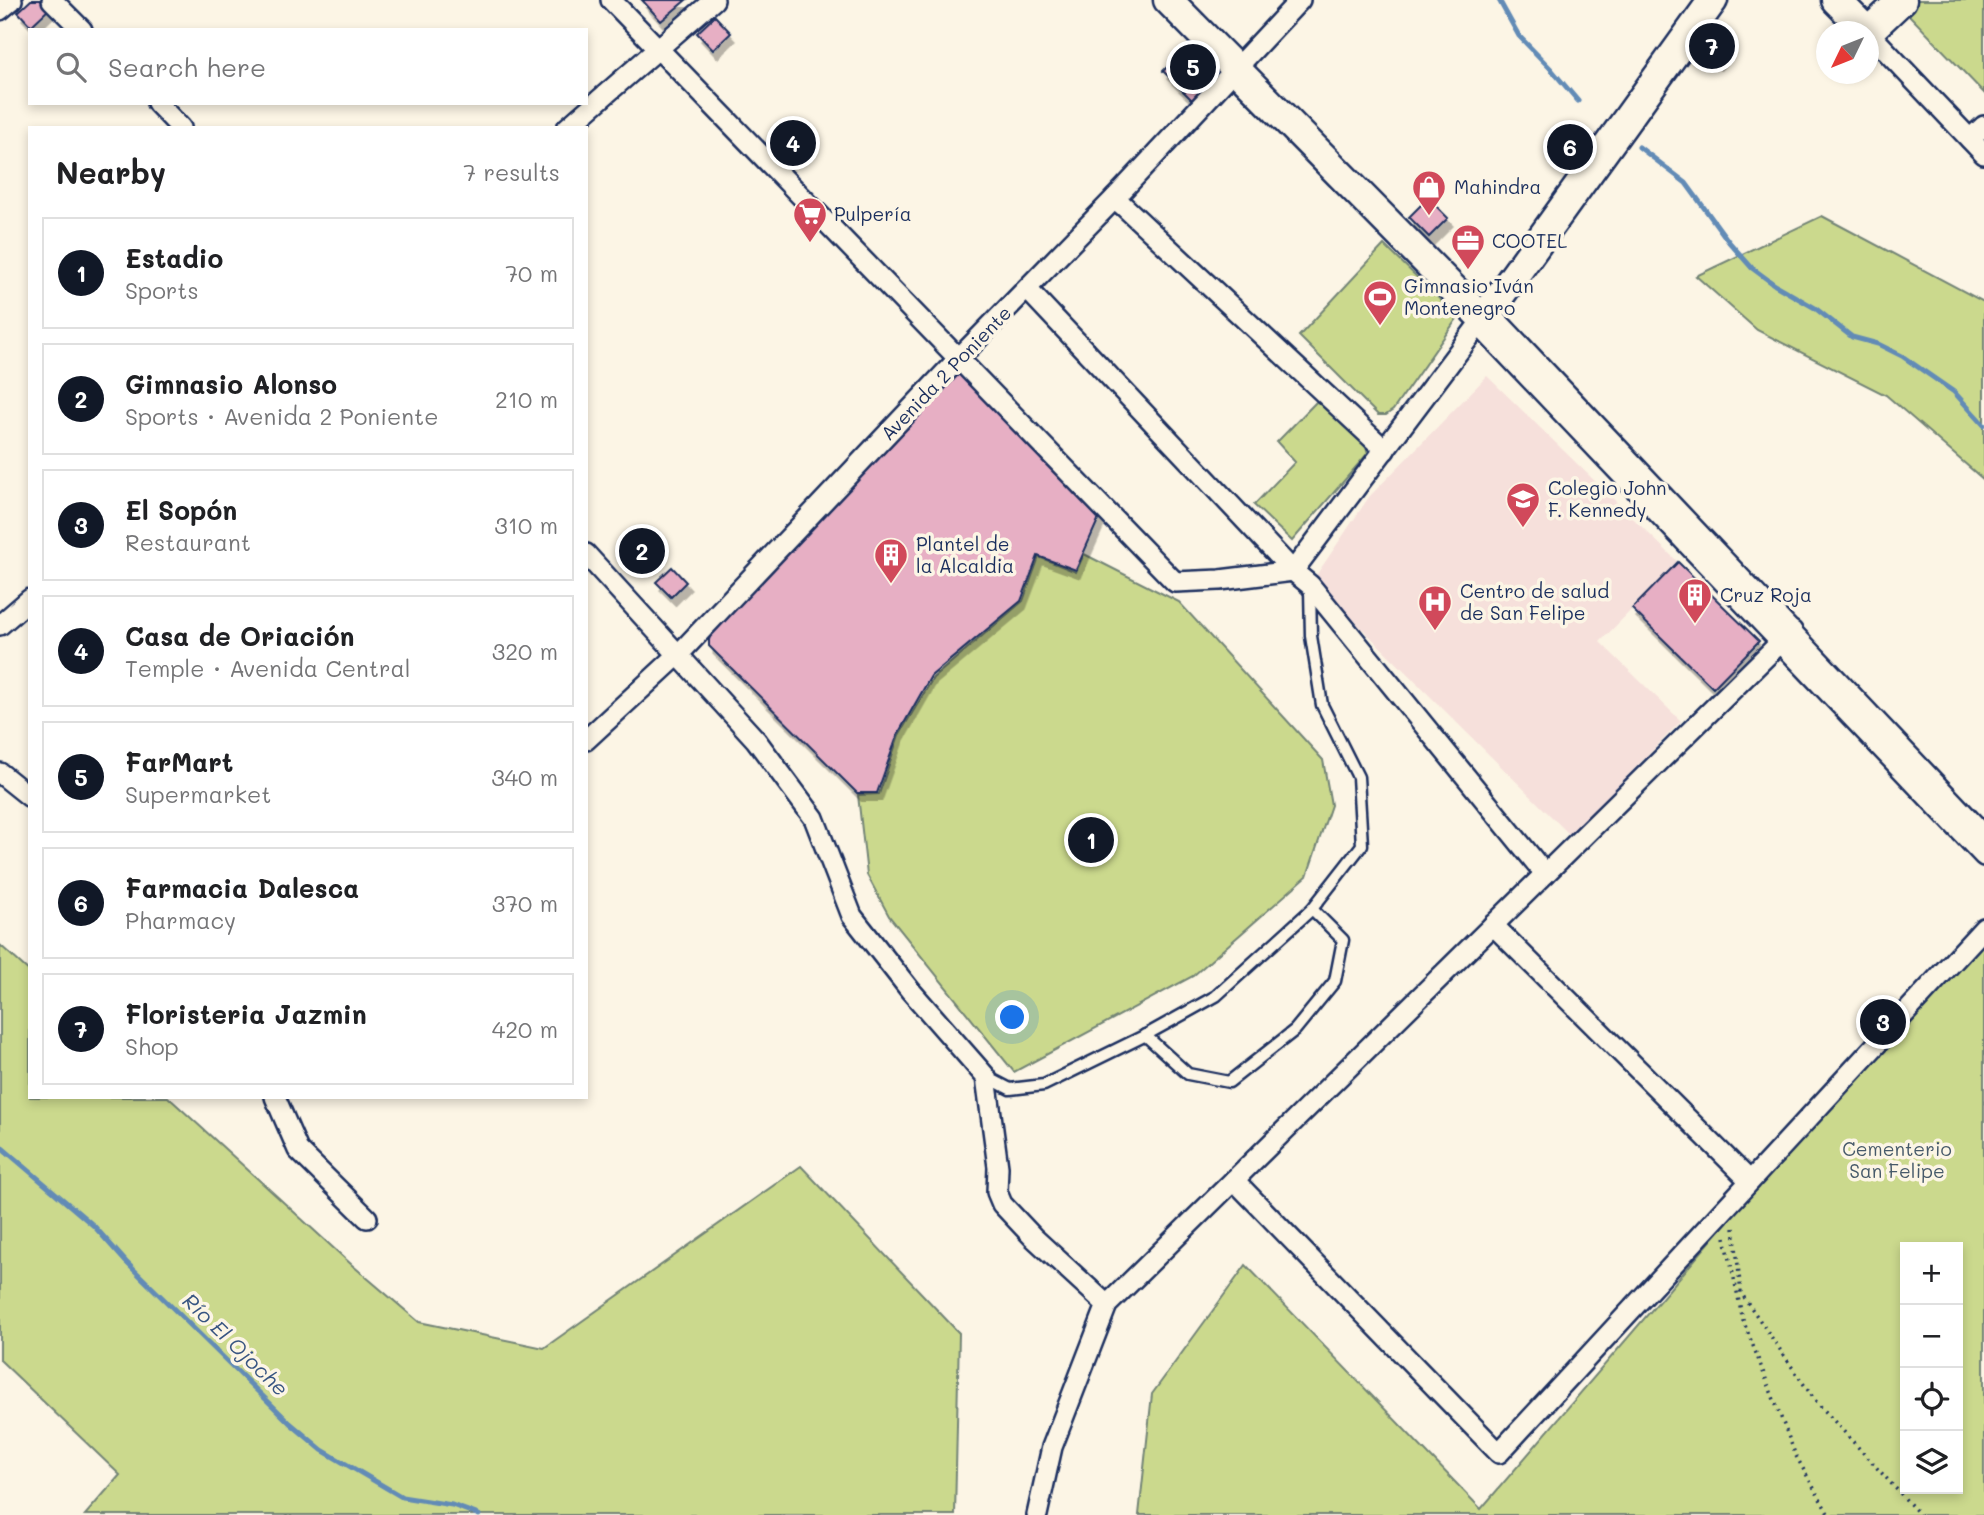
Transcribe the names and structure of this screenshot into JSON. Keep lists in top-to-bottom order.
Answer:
{
  "streets": {
    "street": ["Avenida 2 Poniente"]
  },
  "water": ["Río El Ojoche"],
  "parks": ["Cementerio San Felipe"],
  "places": {
    "shop": ["Mahindra"],
    "supermarket": ["Pulpería"],
    "office": ["COOTEL"],
    "sports": ["Gimnasio Iván Montenegro"],
    "school or university": ["Colegio John F. Kennedy"],
    "building": ["Plantel de la Alcaldia", "Cruz Roja"],
    "hospital": ["Centro de salud de San Felipe"]
  },
  "north": "bottom left",
  "page": {
    "pins": [
      "7",
      "5",
      "4",
      "6",
      "2",
      "1",
      "3"
    ],
    "search": "Search here",
    "heading": ["Nearby", "7 results"],
    "list": [
      {
        "mark": "1",
        "name": "Estadio",
        "note": "Sports",
        "value": "70 m"
      },
      {
        "mark": "2",
        "name": "Gimnasio Alonso",
        "note": "Sports · Avenida 2 Poniente",
        "value": "210 m"
      },
      {
        "mark": "3",
        "name": "El Sopón",
        "note": "Restaurant",
        "value": "310 m"
      },
      {
        "mark": "4",
        "name": "Casa de Oriación",
        "note": "Temple · Avenida Central",
        "value": "320 m"
      },
      {
        "mark": "5",
        "name": "FarMart",
        "note": "Supermarket",
        "value": "340 m"
      },
      {
        "mark": "6",
        "name": "Farmacia Dalesca",
        "note": "Pharmacy",
        "value": "370 m"
      },
      {
        "mark": "7",
        "name": "Floristeria Jazmin",
        "note": "Shop",
        "value": "420 m"
      }
    ],
    "map_buttons": ["+", "−"]
  }
}
